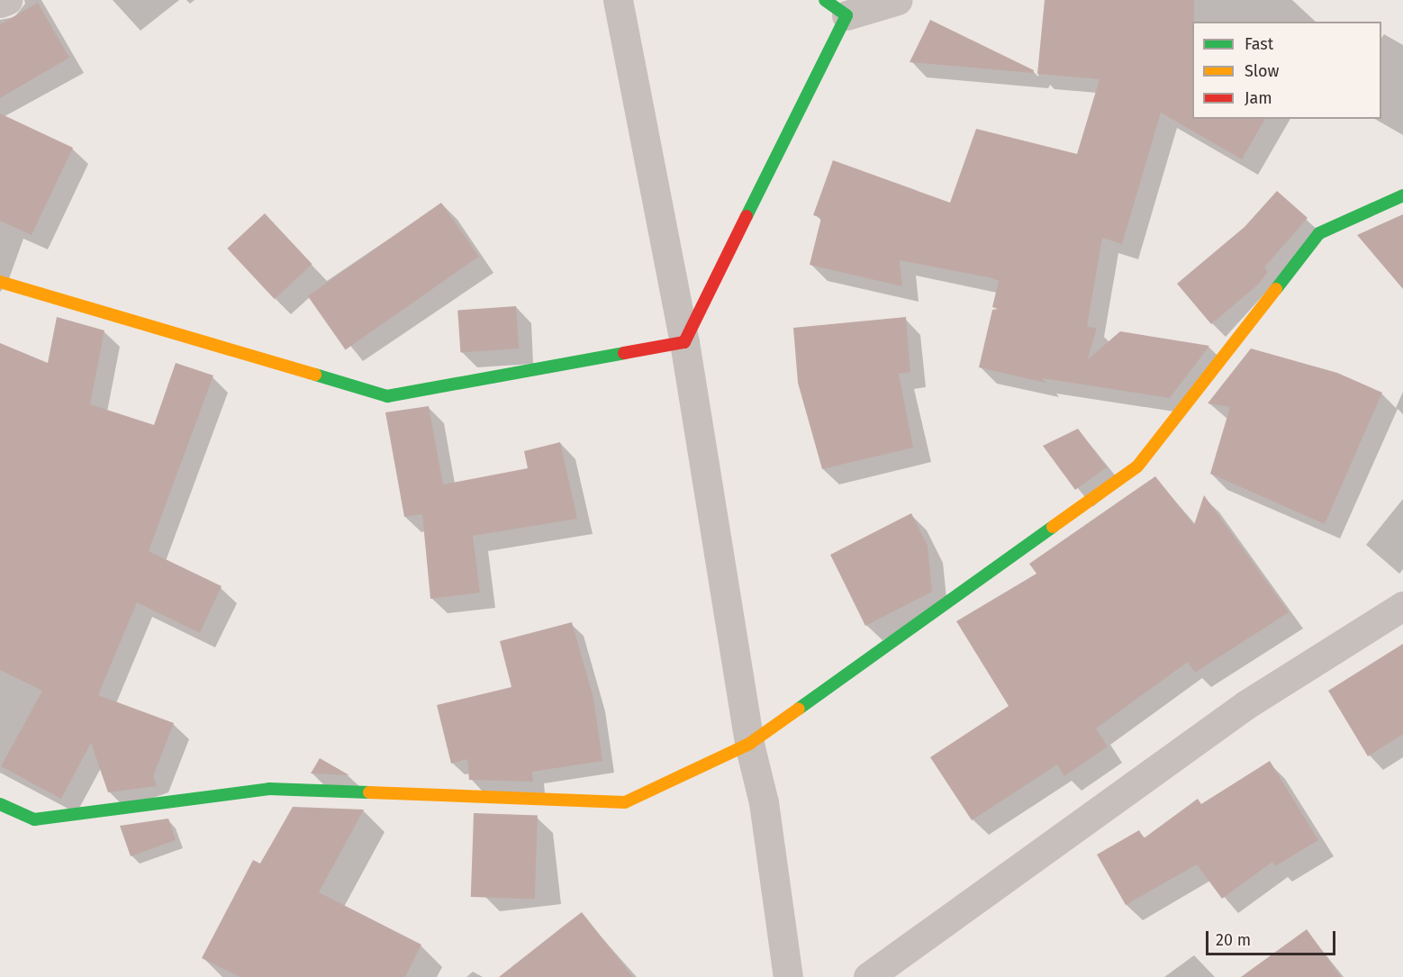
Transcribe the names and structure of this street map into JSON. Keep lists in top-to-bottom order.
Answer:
{
  "legend": ["Fast", "Slow", "Jam"],
  "scale_bar": "20 m"
}
